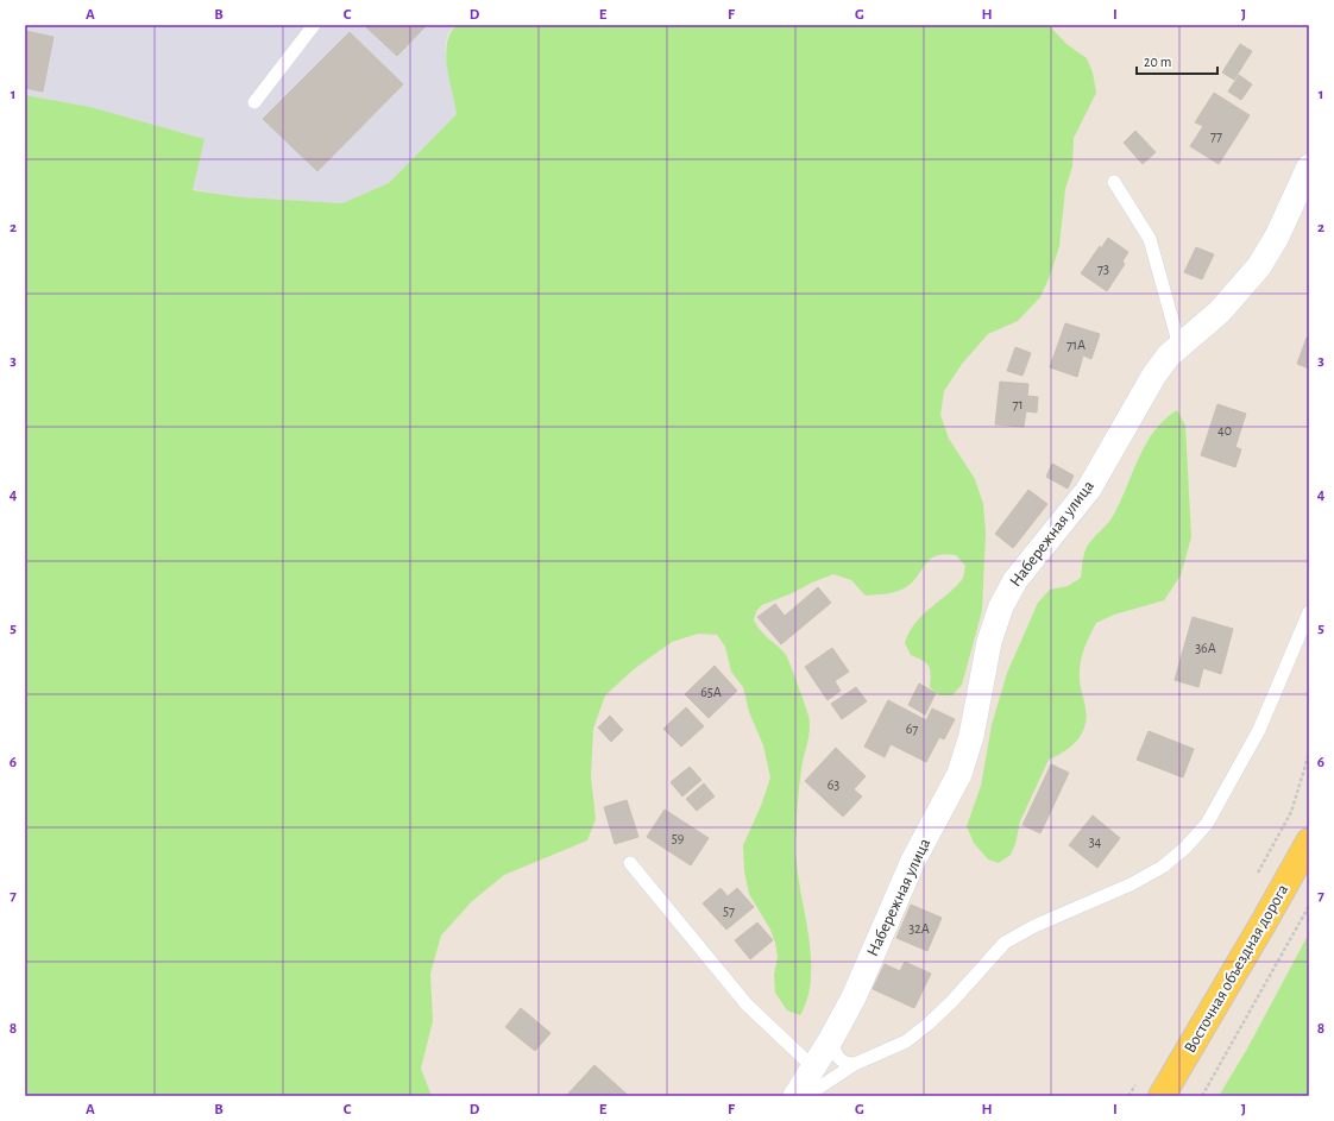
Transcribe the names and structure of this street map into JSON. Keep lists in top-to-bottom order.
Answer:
{
  "streets": {
    "main road": ["Восточная объездная дорога"],
    "street": ["Набережная улица"]
  },
  "house_numbers": [
    "77",
    "73",
    "71А",
    "71",
    "40",
    "36А",
    "65А",
    "67",
    "63",
    "59",
    "34",
    "57",
    "32А"
  ],
  "scale_bar": "20 m",
  "grid": {
    "columns": [
      "A",
      "B",
      "C",
      "D",
      "E",
      "F",
      "G",
      "H",
      "I",
      "J"
    ],
    "rows": [
      "1",
      "2",
      "3",
      "4",
      "5",
      "6",
      "7",
      "8"
    ]
  }
}
